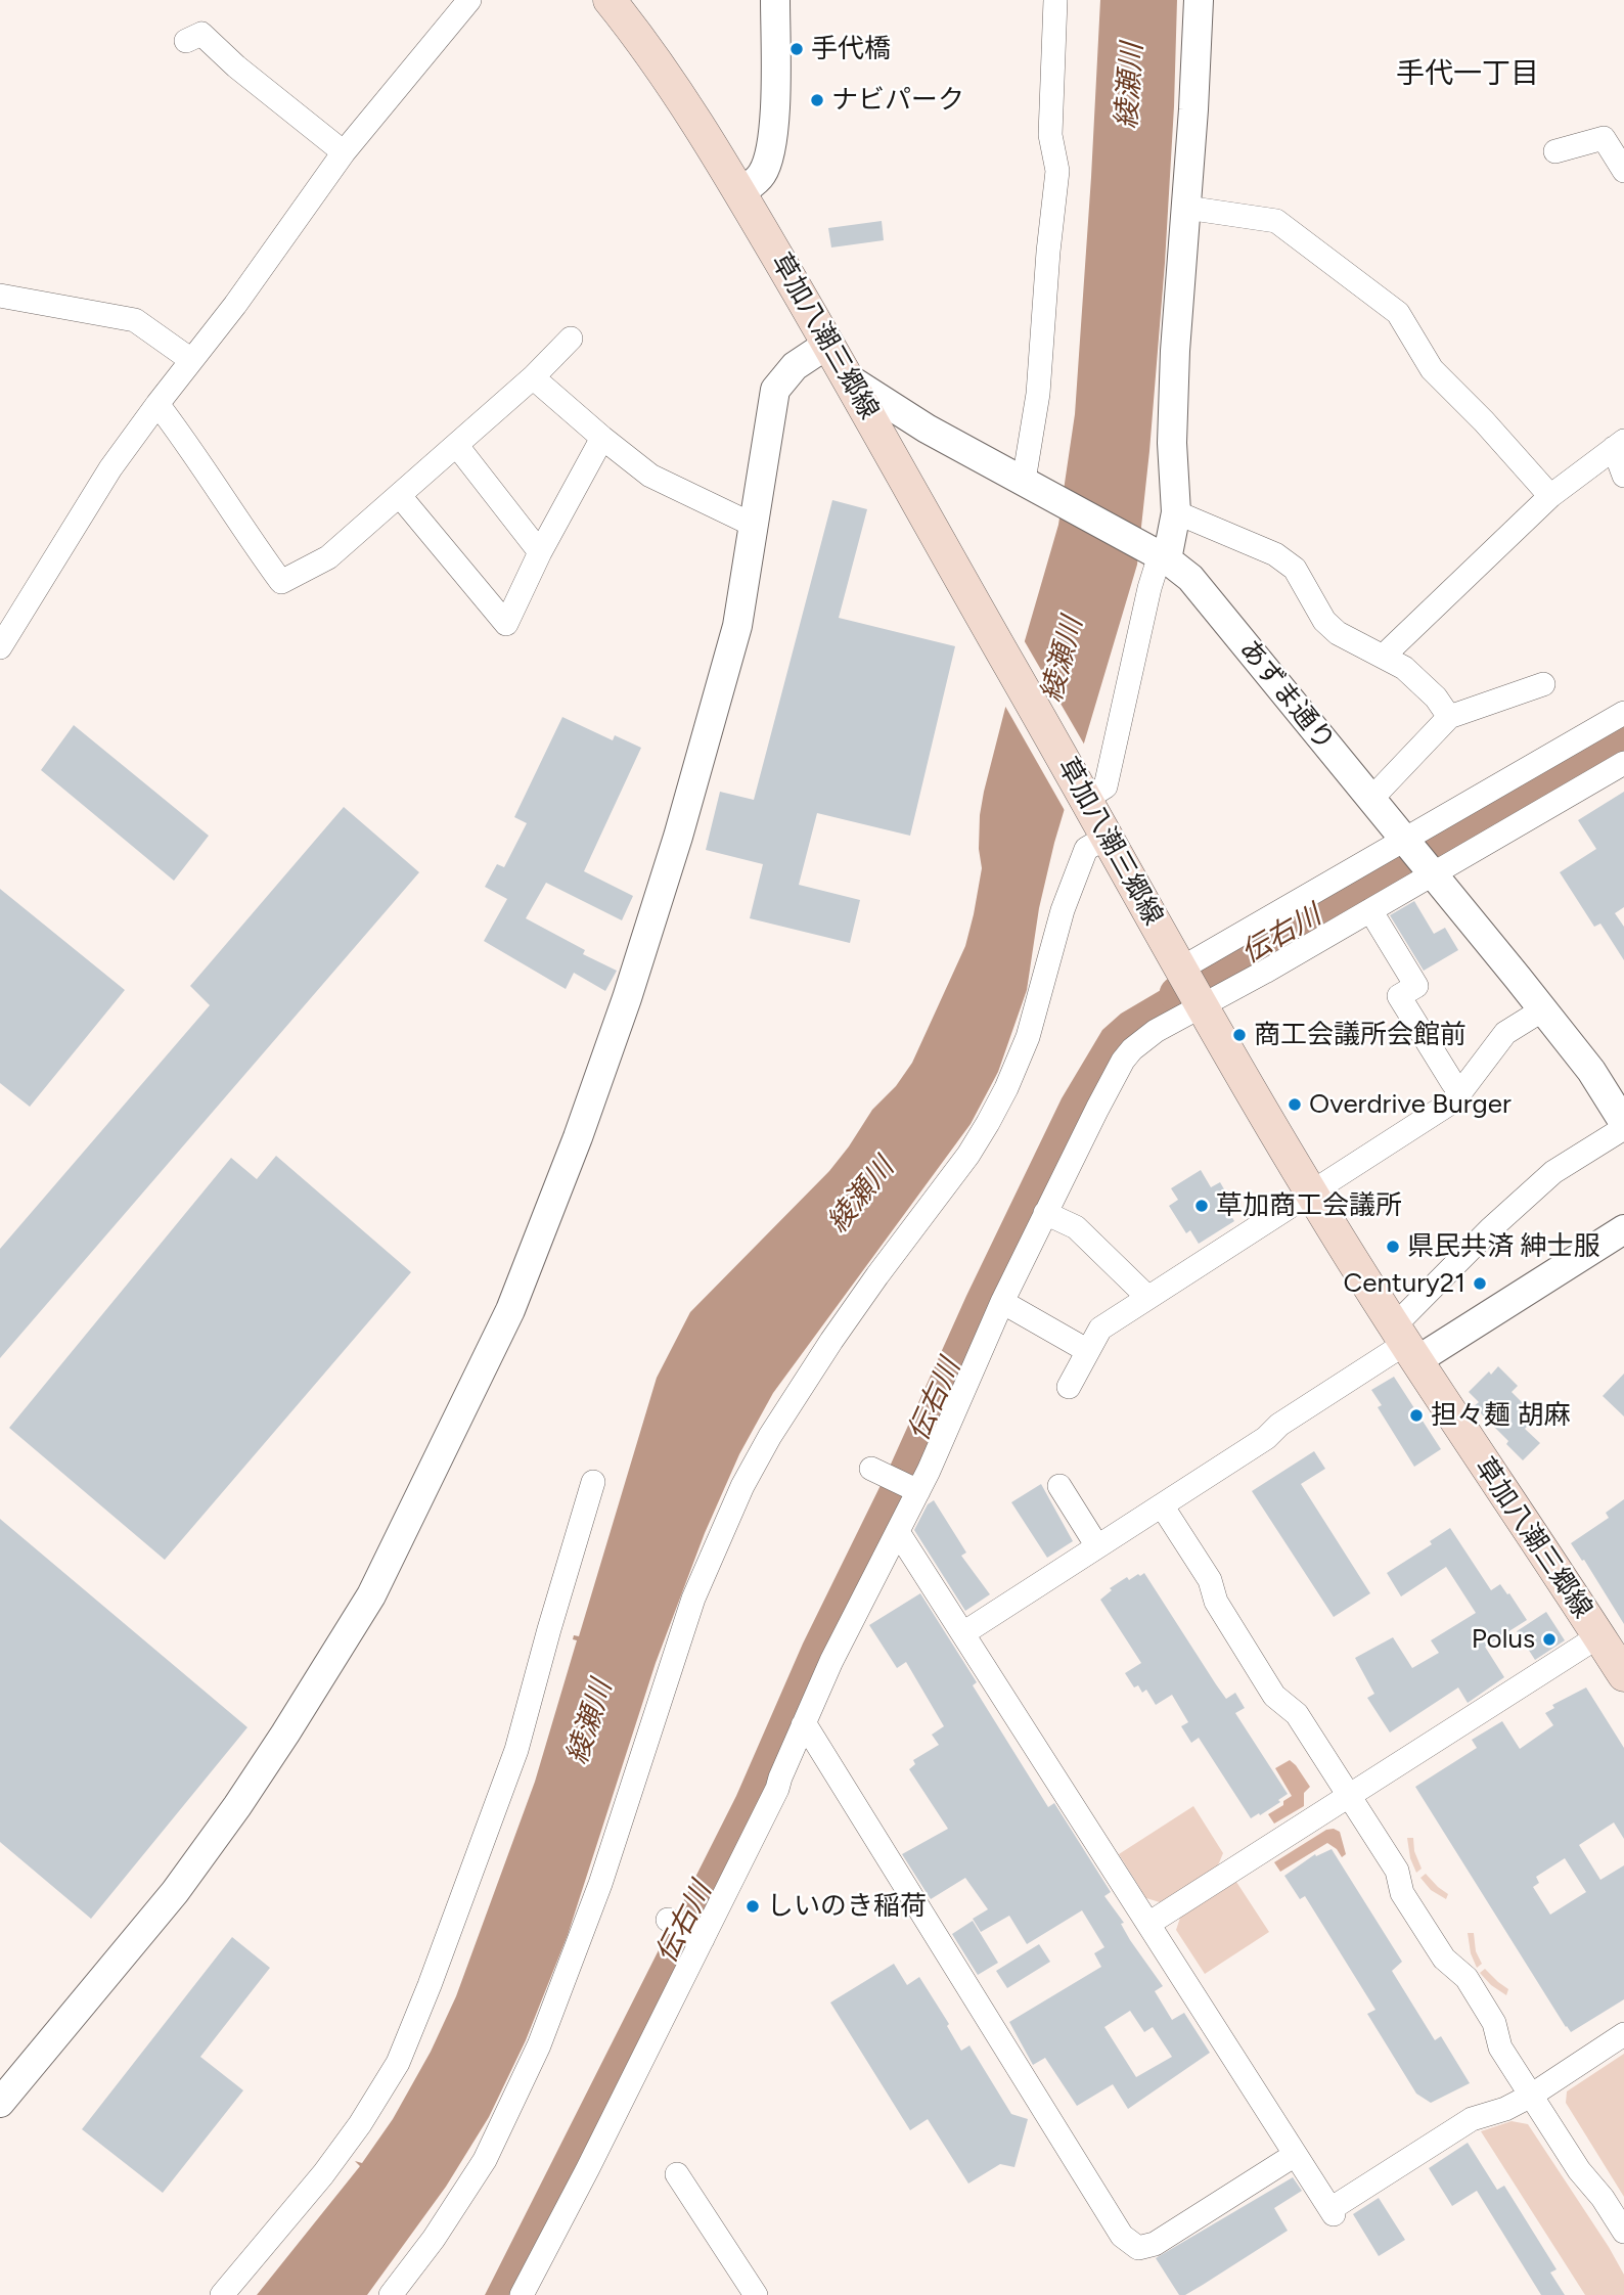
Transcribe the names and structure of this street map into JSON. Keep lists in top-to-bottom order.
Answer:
{
  "streets": {
    "main road": ["草加八潮三郷線"],
    "street": ["あずま通り"]
  },
  "crossings": [
    ["草加八潮三郷線", "あずま通り"]
  ],
  "districts": ["手代一丁目"],
  "water": ["綾瀬川", "伝右川"],
  "places": [
    "手代橋",
    "ナビパーク",
    "商工会議所会館前",
    "Overdrive Burger",
    "草加商工会議所",
    "県民共済 紳士服",
    "Century21",
    "担々麺 胡麻",
    "Polus",
    "しいのき稲荷"
  ]
}
